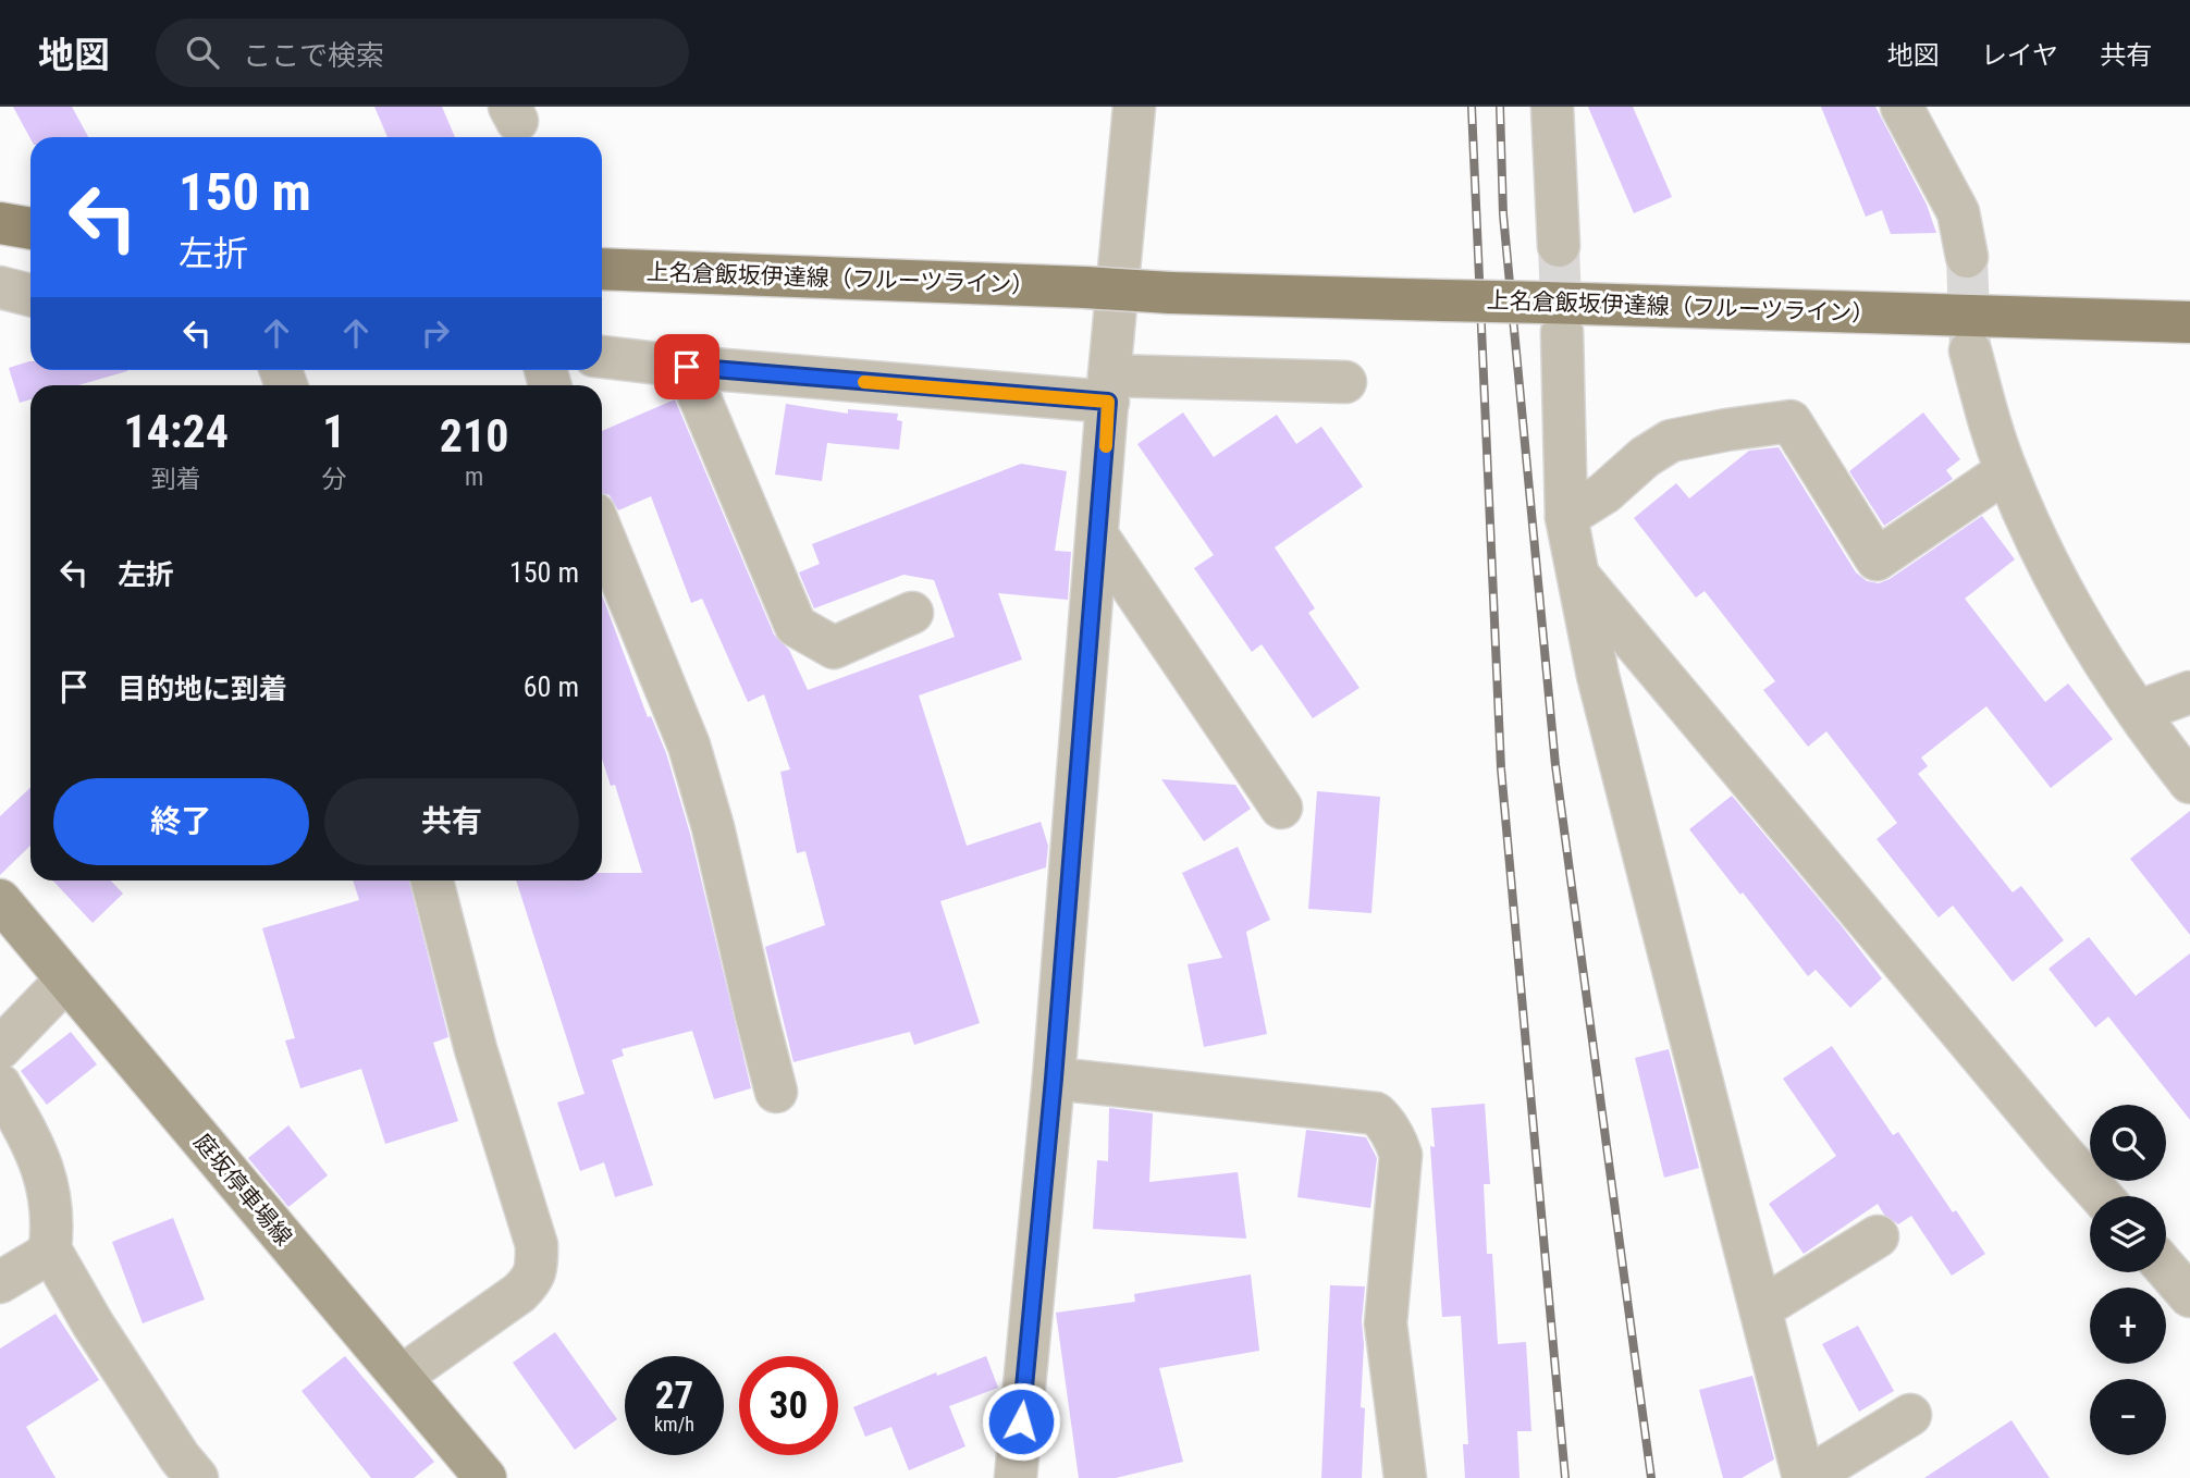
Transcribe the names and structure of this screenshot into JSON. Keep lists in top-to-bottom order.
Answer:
{
  "streets": {
    "main road": ["上名倉飯坂伊達線（フルーツライン）", "庭坂停車場線"]
  },
  "page": {
    "header": "地図",
    "search": "ここで検索",
    "nav": ["地図", "レイヤ", "共有"],
    "turn": ["150 m", "左折"],
    "eta": [
      "14:24",
      "到着",
      "1",
      "分",
      "210",
      "m"
    ],
    "list": [
      {
        "name": "左折",
        "value": "150 m"
      },
      {
        "name": "目的地に到着",
        "value": "60 m"
      }
    ],
    "buttons": ["終了", "共有"],
    "map_buttons": ["+", "−"],
    "speed": "27 km/h",
    "limit": "30"
  }
}
